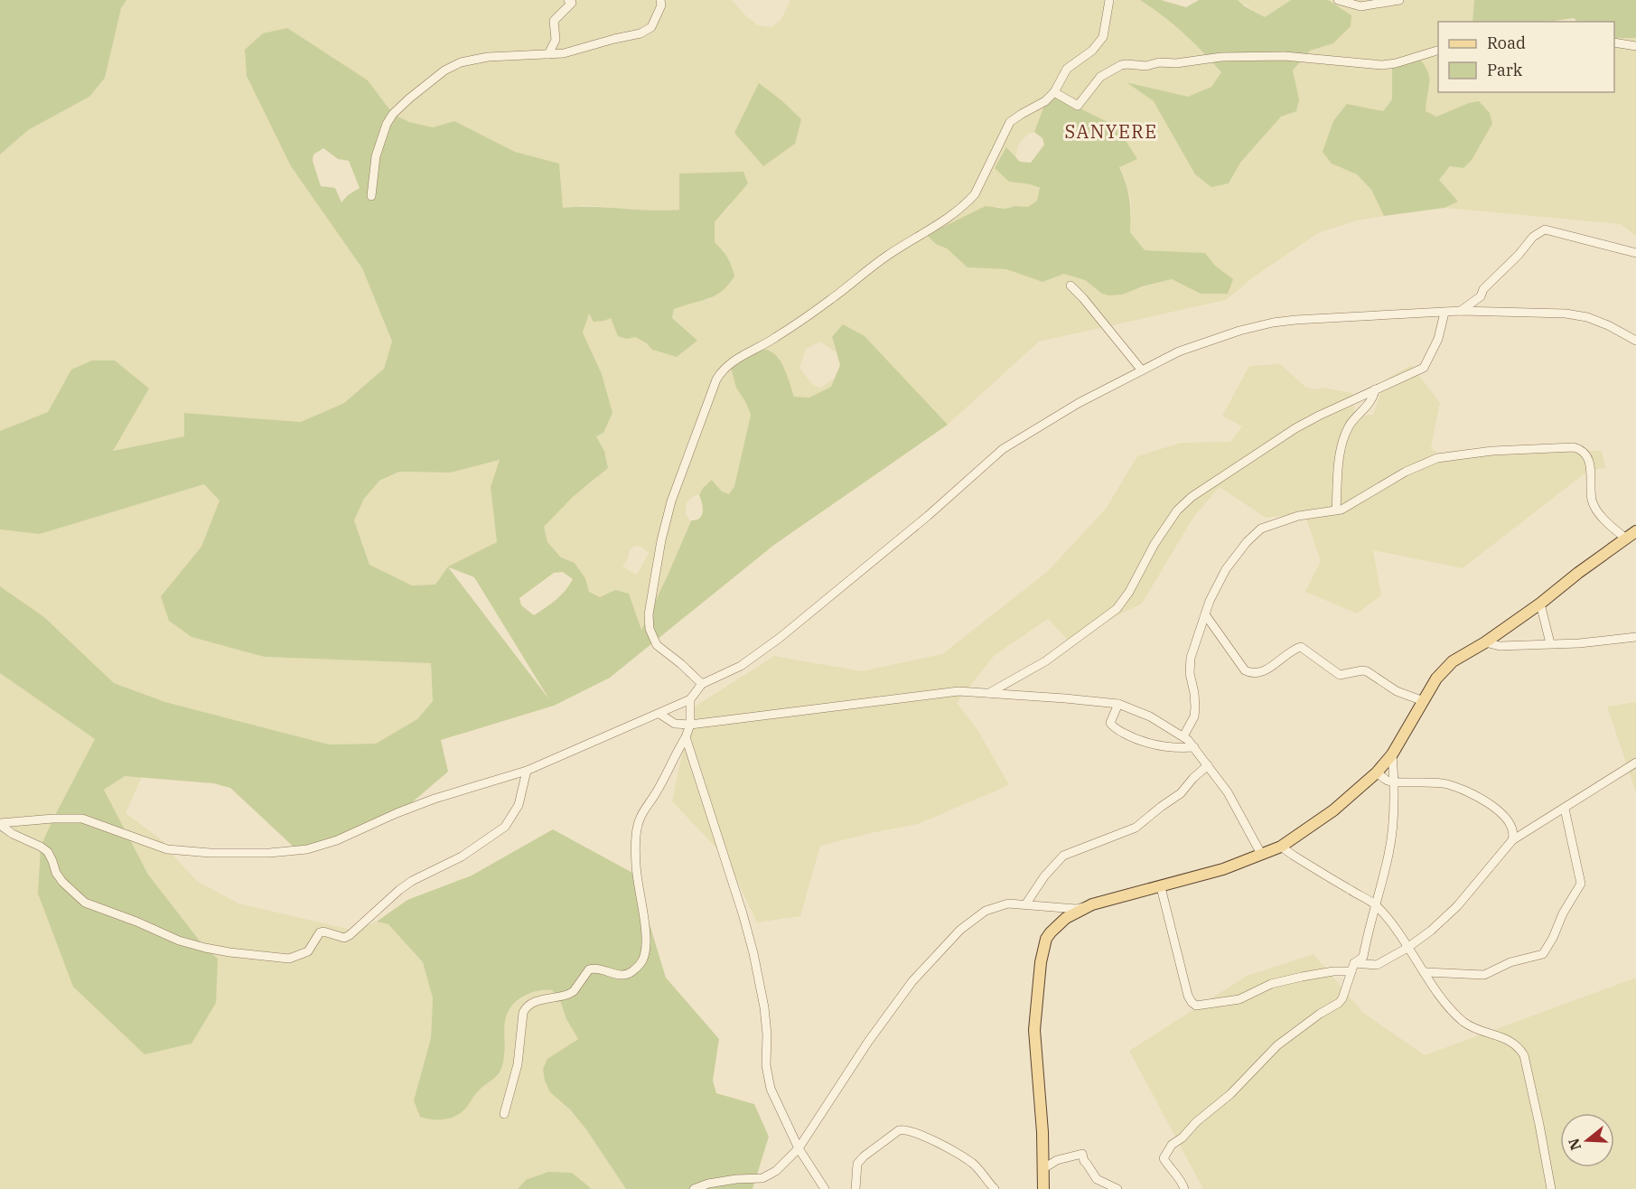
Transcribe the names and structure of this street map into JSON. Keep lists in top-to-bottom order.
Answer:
{
  "districts": ["SANYERE"],
  "legend": ["Road", "Park"],
  "north": "left"
}
